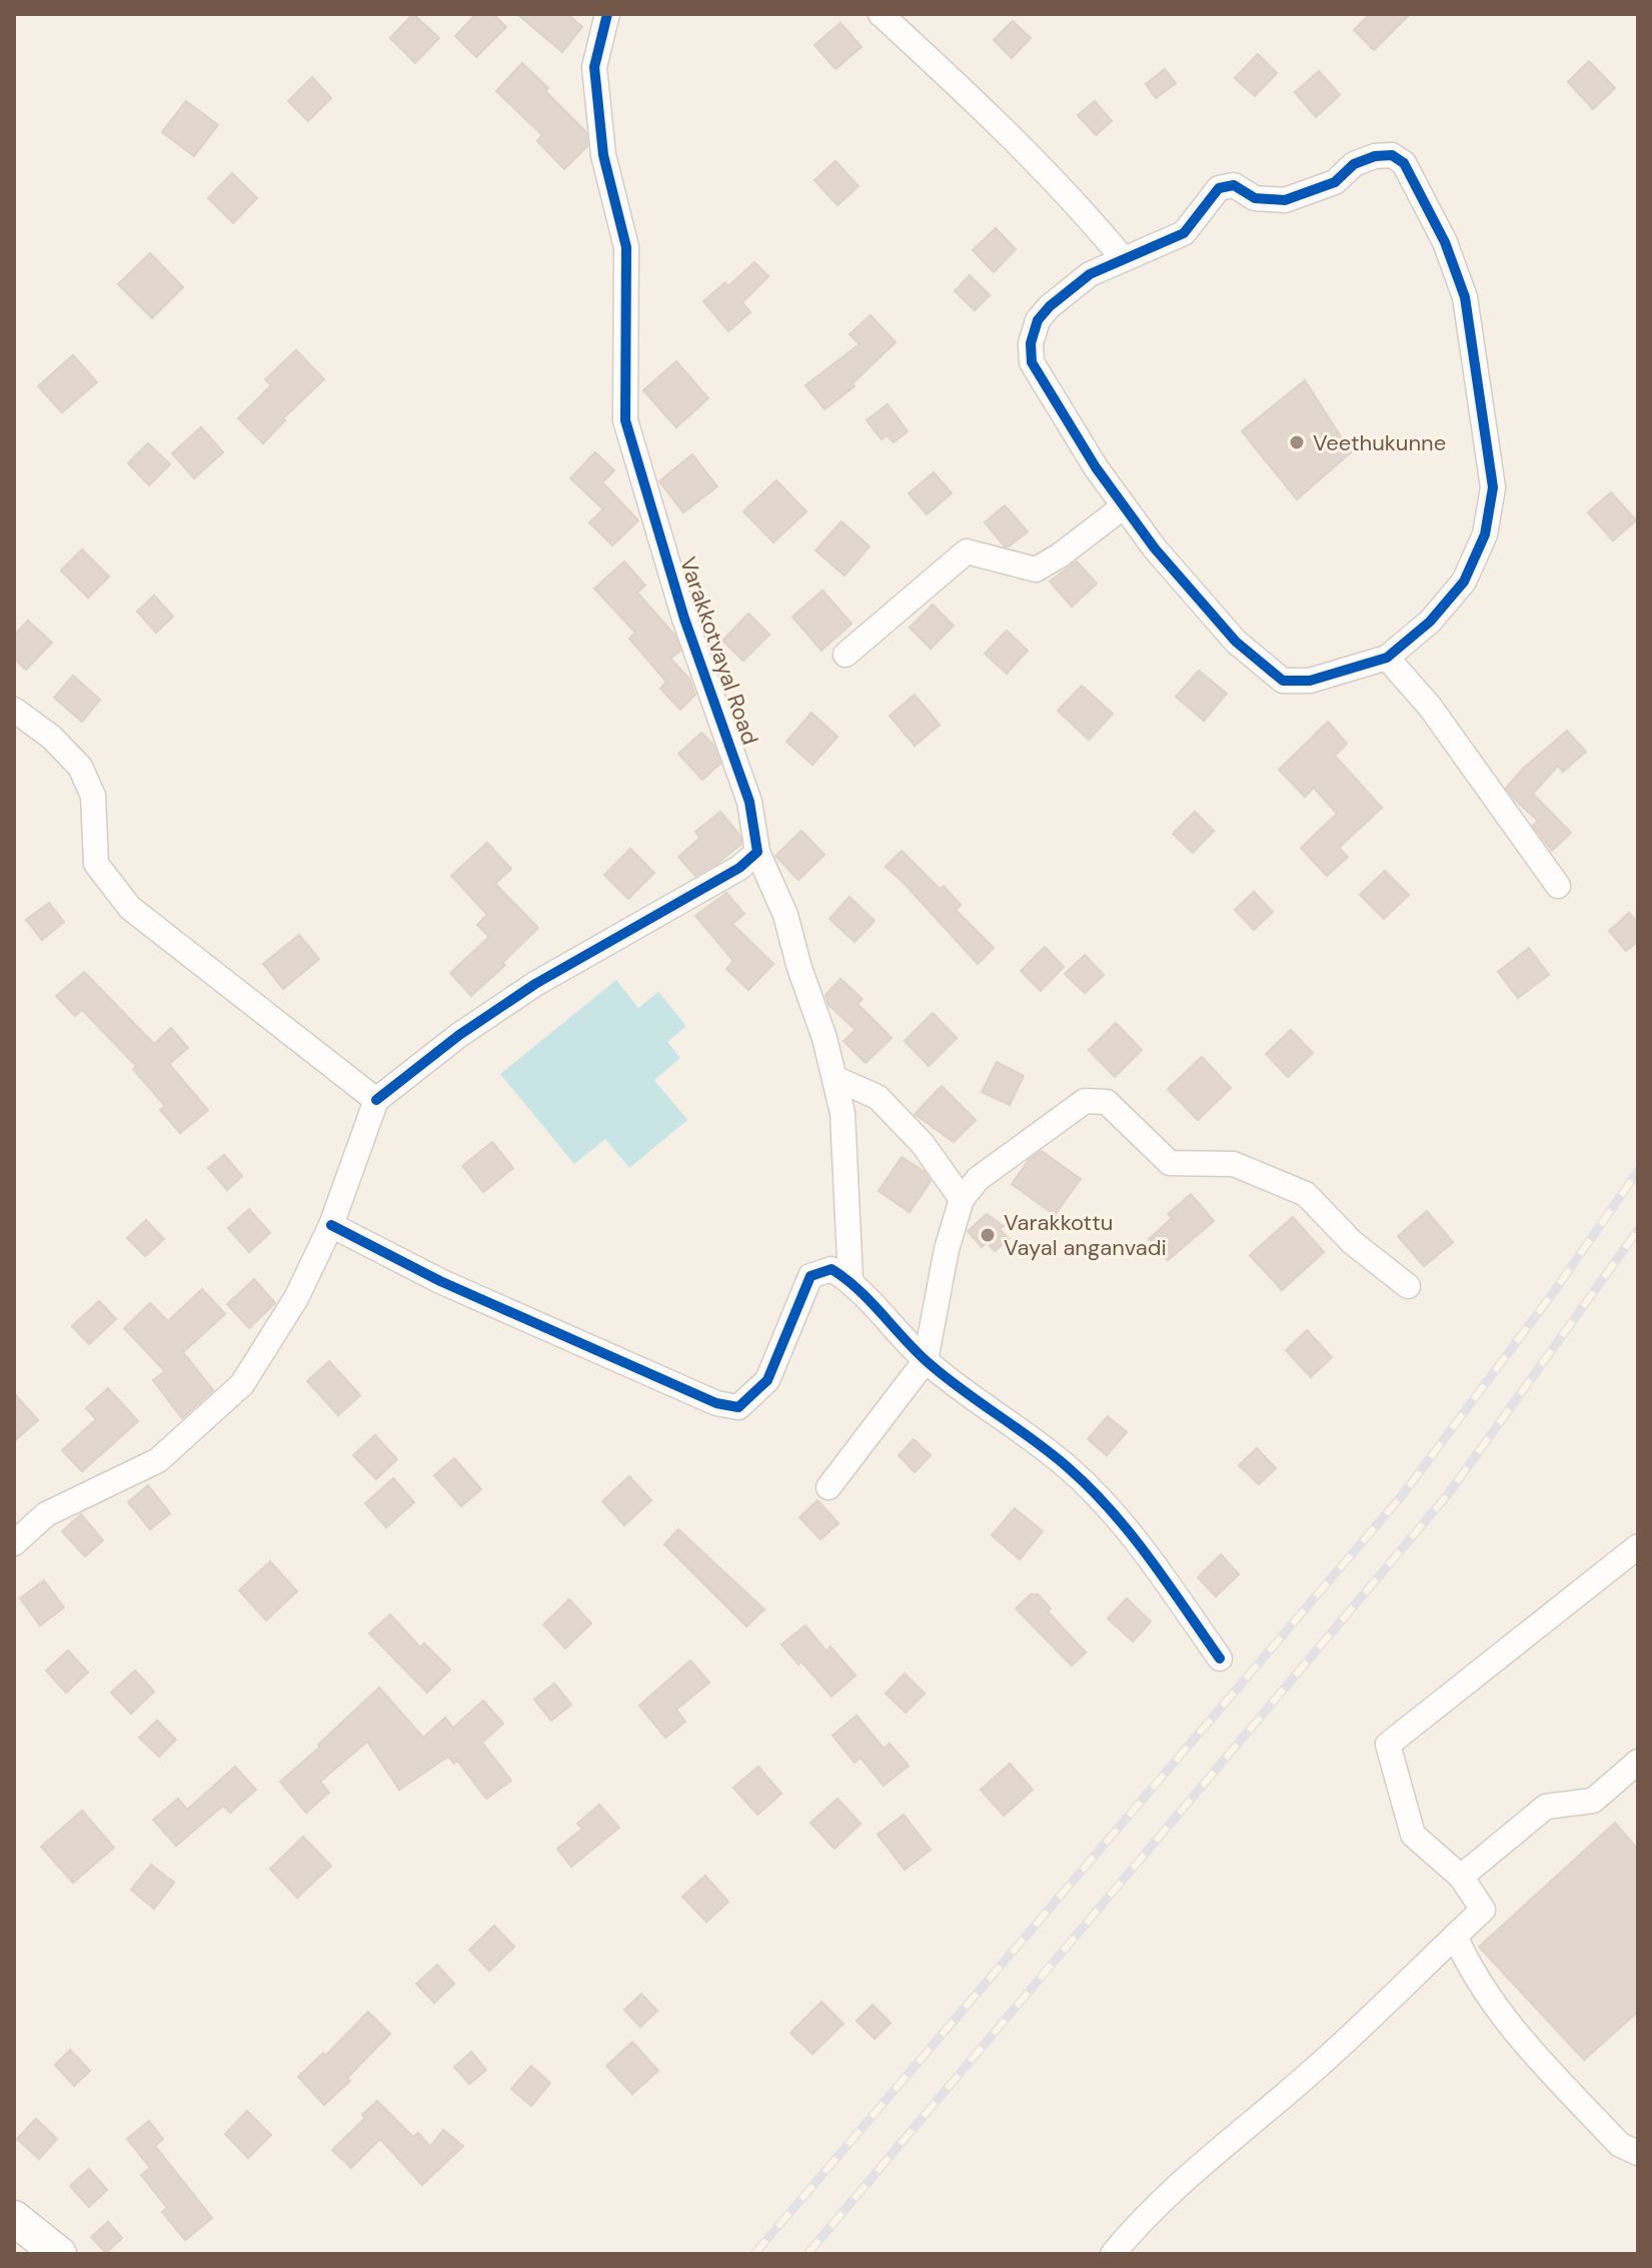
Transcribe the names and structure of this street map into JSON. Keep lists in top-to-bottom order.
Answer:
{
  "streets": {
    "street": ["Varakkotvayal Road"]
  },
  "places": ["Veethukunne", "Varakkottu Vayal anganvadi"]
}
